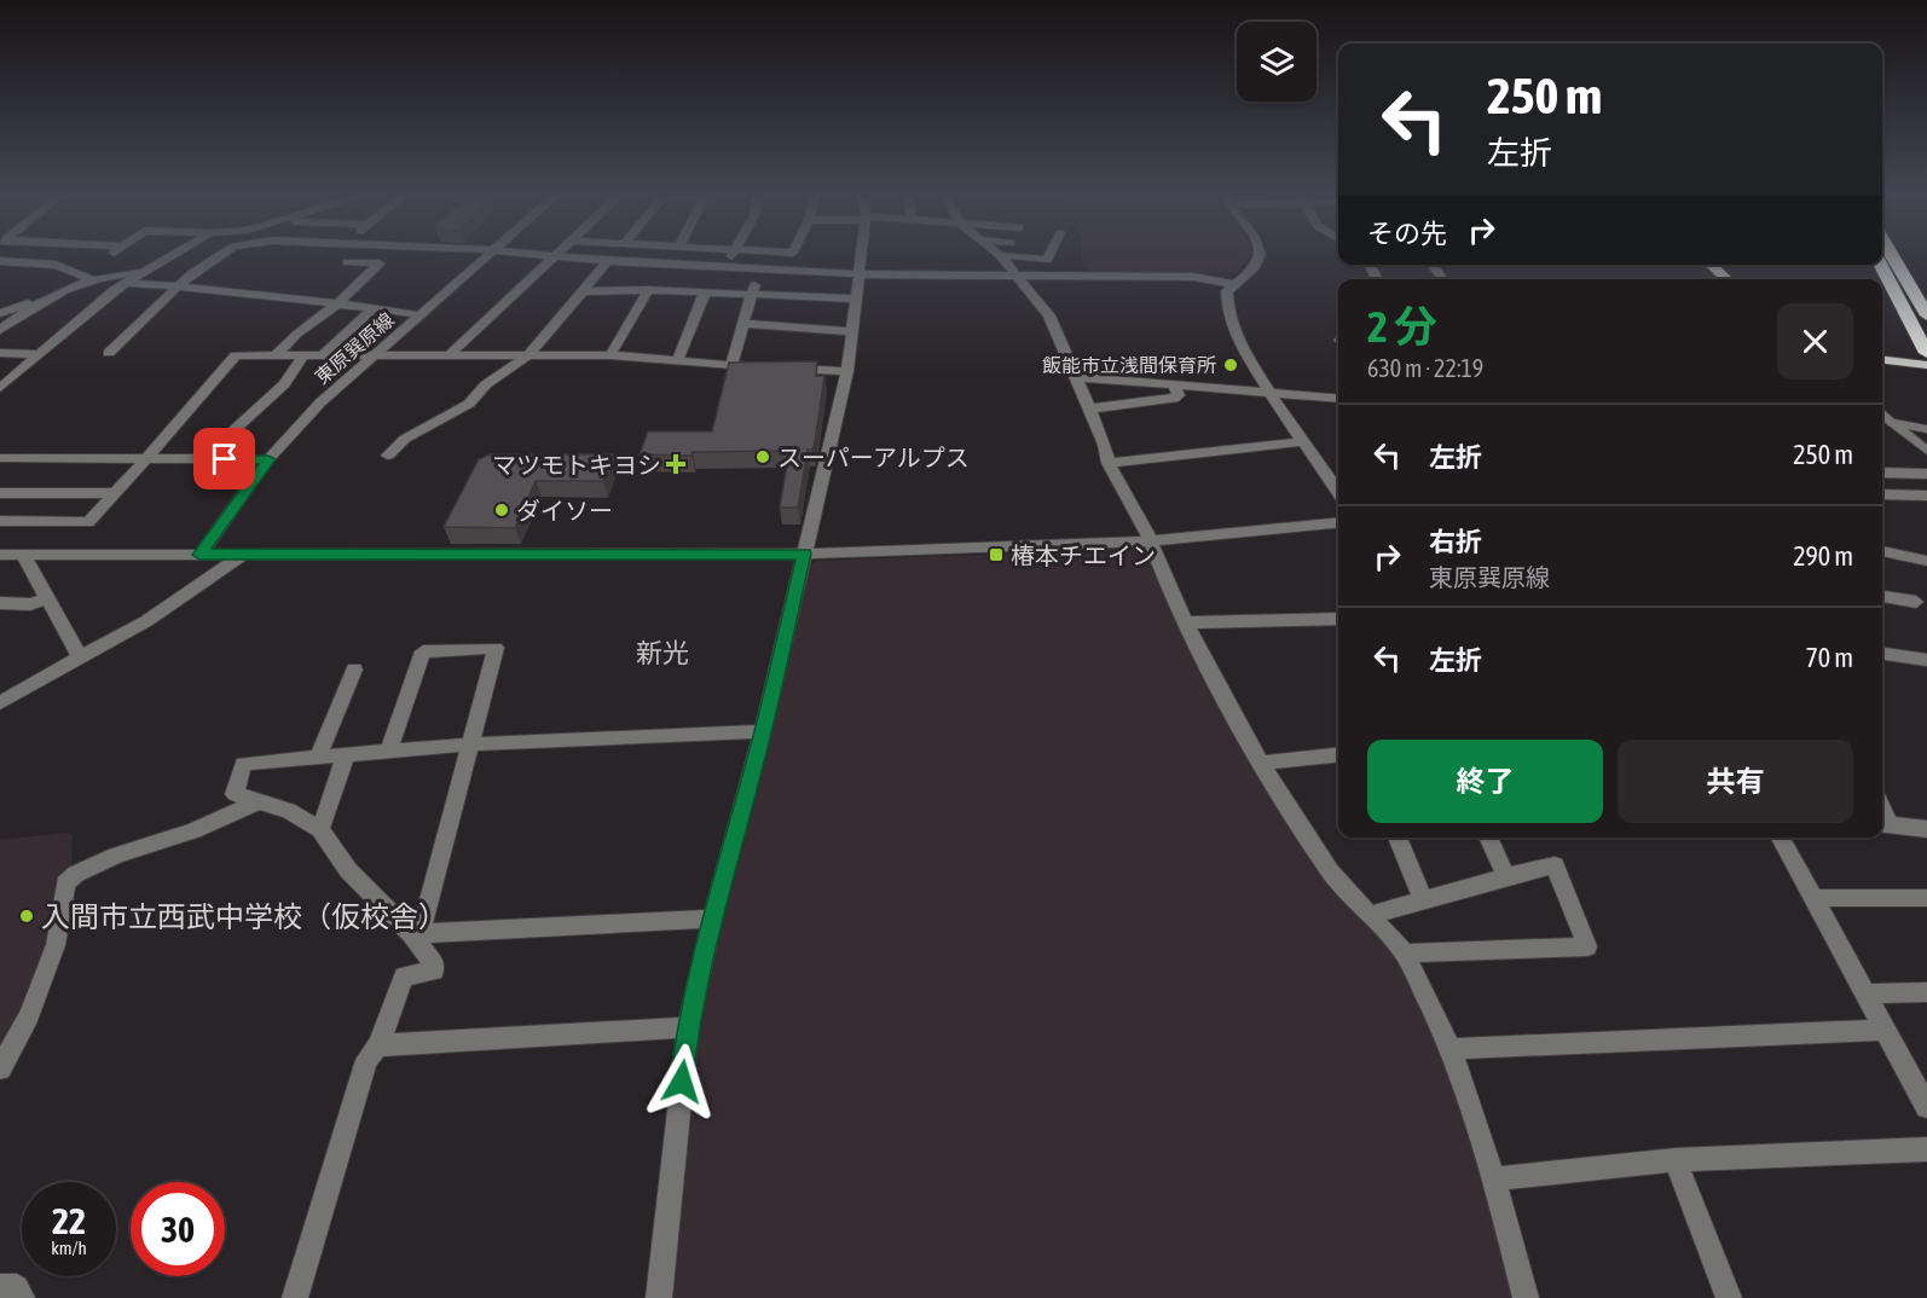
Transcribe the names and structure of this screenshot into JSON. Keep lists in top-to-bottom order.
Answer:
{
  "streets": {
    "street": ["東原巽原線"]
  },
  "districts": ["新光"],
  "places": {
    "other": [
      "飯能市立浅間保育所",
      "スーパーアルプス",
      "ダイソー",
      "入間市立西武中学校（仮校舎）"
    ],
    "health": ["マツモトキヨシ"],
    "transit": ["椿本チエイン"]
  },
  "page": {
    "turn": ["250 m", "左折"],
    "then": "その先",
    "heading": ["2 分", "630 m · 22:19"],
    "list": [
      {
        "name": "左折",
        "value": "250 m"
      },
      {
        "name": "右折",
        "note": "東原巽原線",
        "value": "290 m"
      },
      {
        "name": "左折",
        "value": "70 m"
      }
    ],
    "buttons": ["終了", "共有"],
    "speed": "22 km/h",
    "limit": "30"
  }
}
